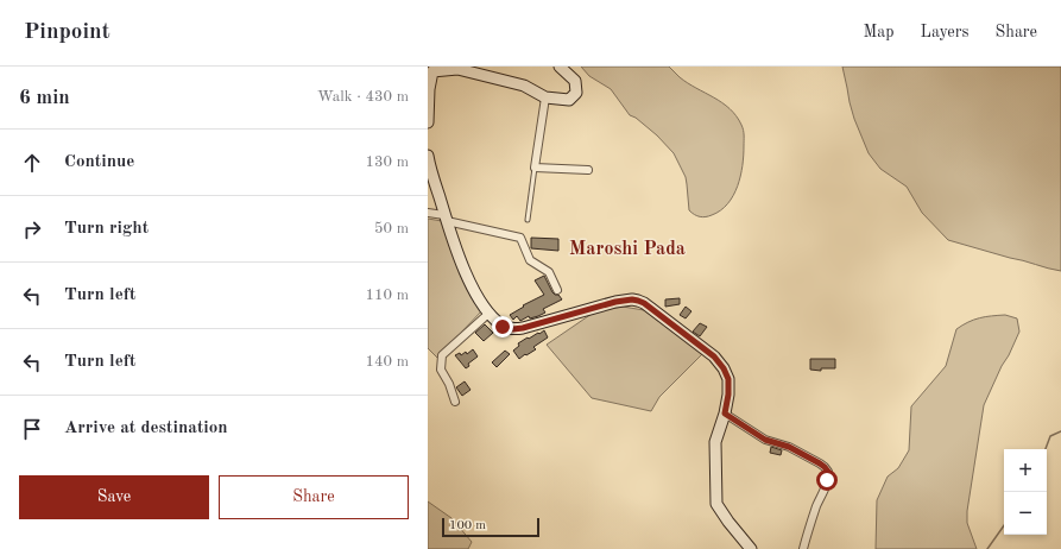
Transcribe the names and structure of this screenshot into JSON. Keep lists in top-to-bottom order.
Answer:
{
  "districts": ["Maroshi Pada"],
  "scale_bar": "100 m",
  "page": {
    "header": "Pinpoint",
    "nav": ["Map", "Layers", "Share"],
    "heading": ["6 min", "Walk · 430 m"],
    "list": [
      ["Continue", "130 m"],
      ["Turn right", "50 m"],
      ["Turn left", "110 m"],
      ["Turn left", "140 m"],
      "Arrive at destination"
    ],
    "map_buttons": ["+", "−"],
    "buttons": ["Save", "Share"],
    "scale": "100 m"
  }
}
